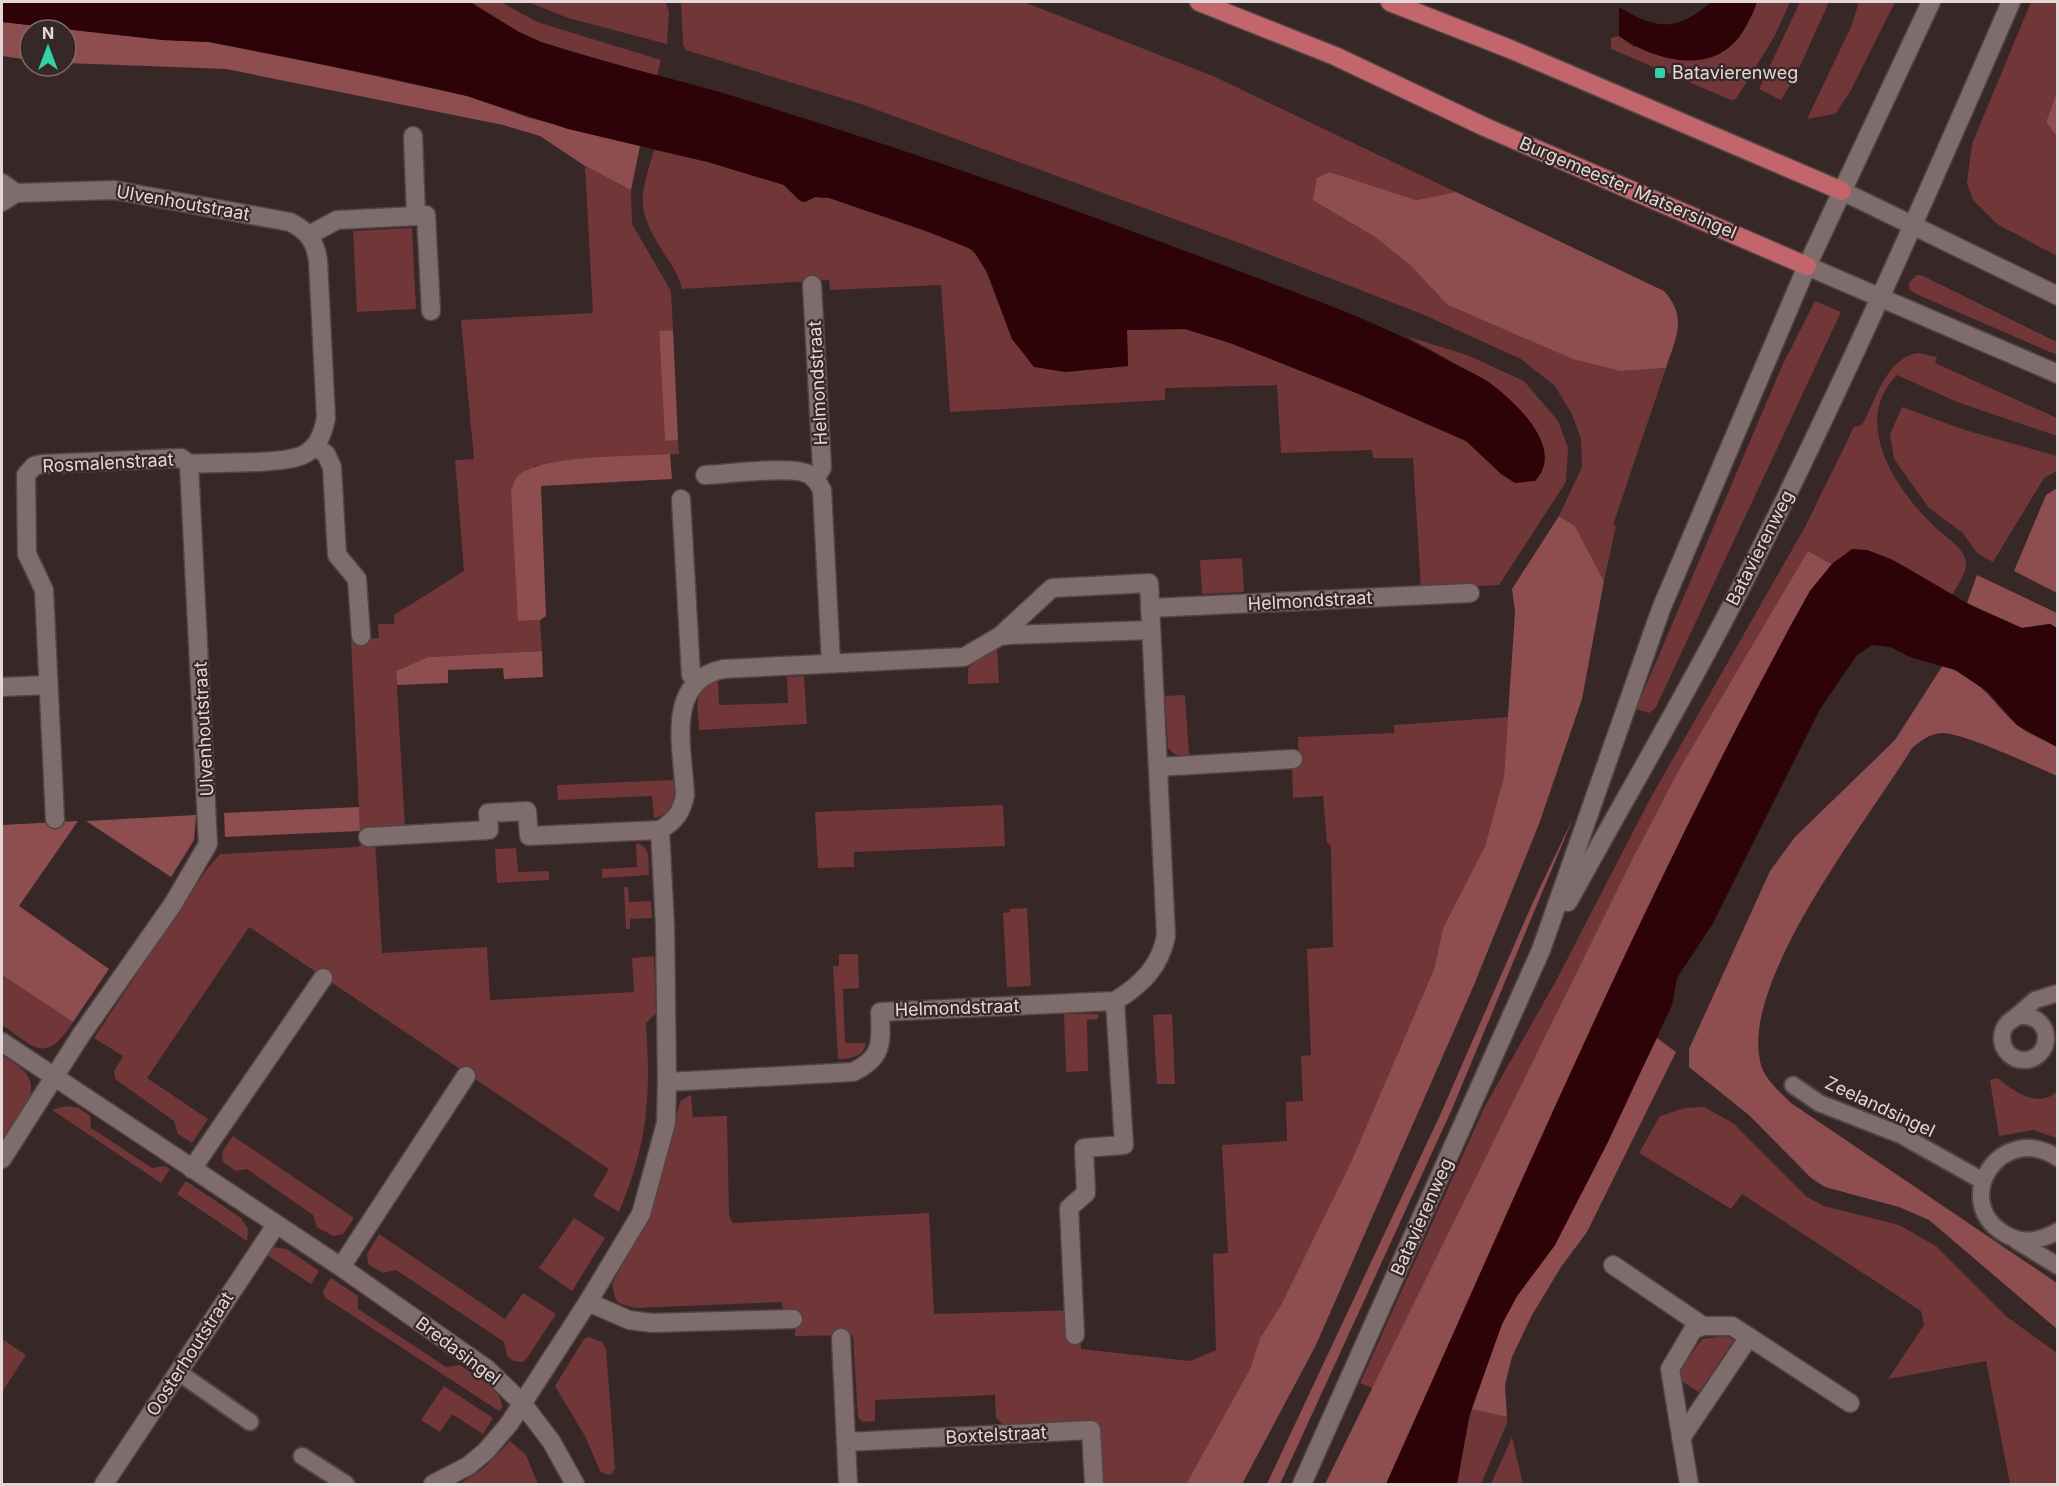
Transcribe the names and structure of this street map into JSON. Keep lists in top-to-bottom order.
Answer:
{
  "streets": {
    "main road": ["Burgemeester Matsersingel"],
    "street": [
      "Ulvenhoutstraat",
      "Helmondstraat",
      "Rosmalenstraat",
      "Batavierenweg",
      "Bredasingel",
      "Oosterhoutstraat",
      "Boxtelstraat"
    ],
    "lane": ["Zeelandsingel"]
  },
  "crossings": [
    ["Burgemeester Matsersingel", "Batavierenweg"],
    ["Ulvenhoutstraat", "Rosmalenstraat"],
    ["Ulvenhoutstraat", "Bredasingel"],
    ["Bredasingel", "Oosterhoutstraat"]
  ],
  "places": {
    "transit": ["Batavierenweg"]
  },
  "north": "top"
}
